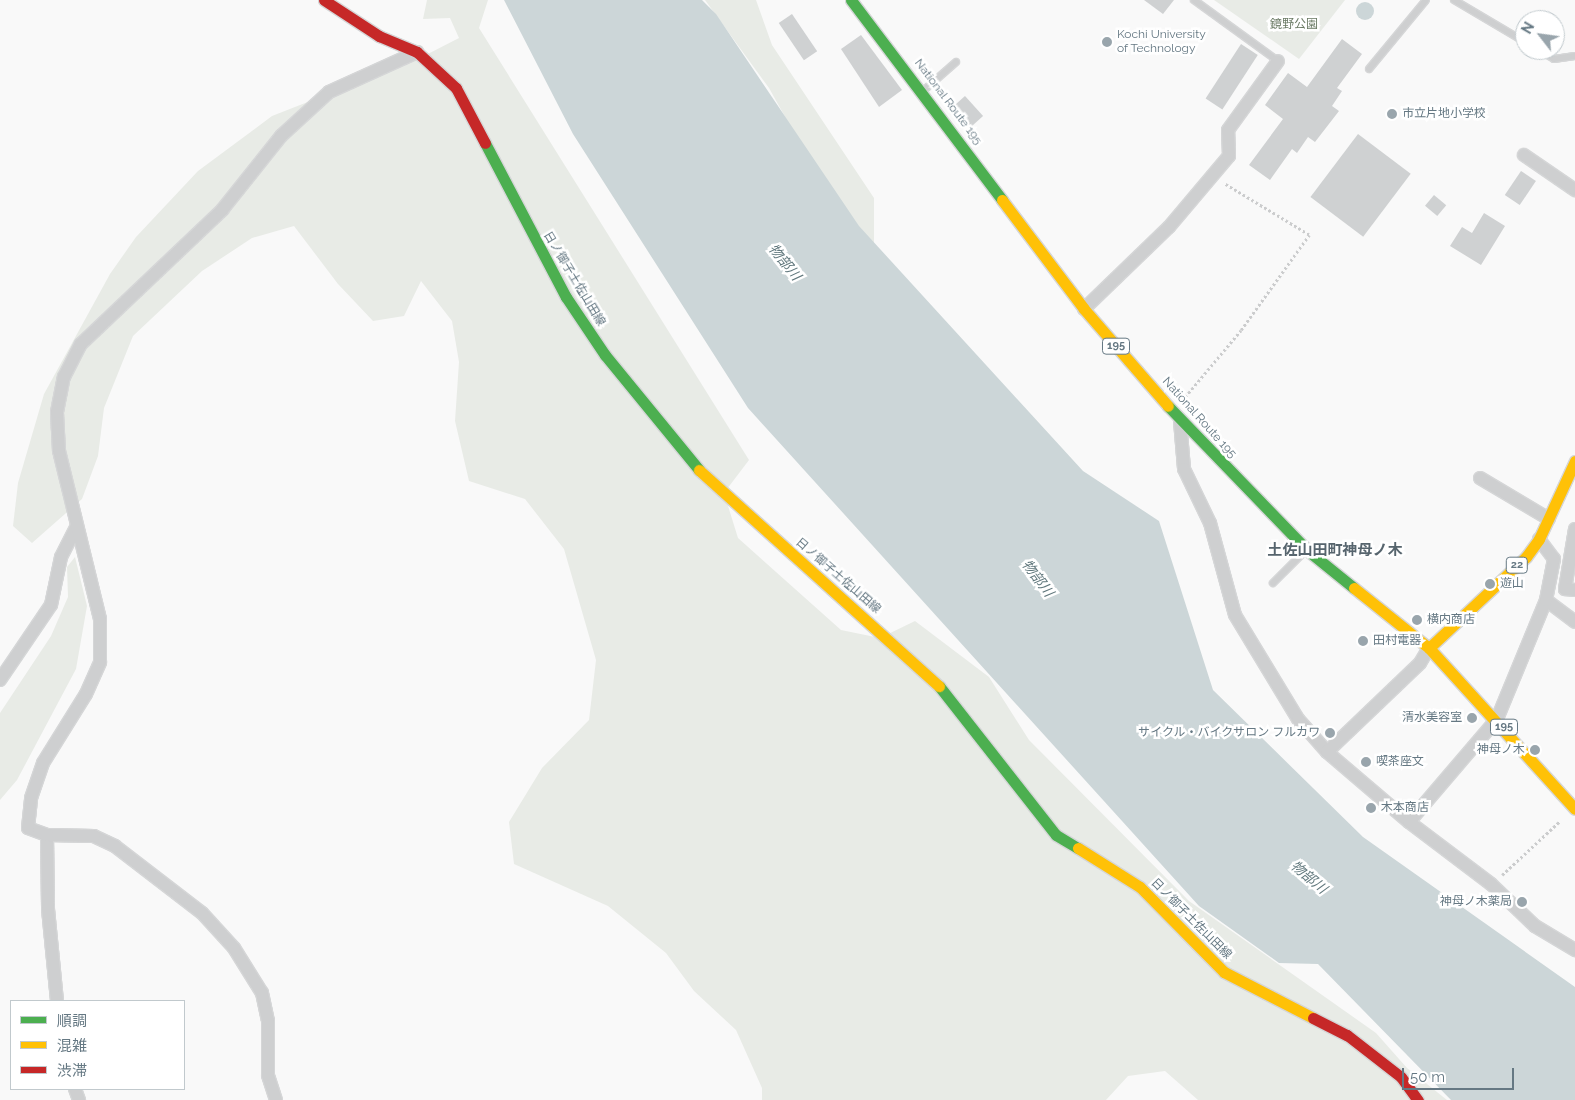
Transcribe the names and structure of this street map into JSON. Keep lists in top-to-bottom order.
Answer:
{
  "streets": {
    "main road": [
      "National Route 195",
      "日ノ御子土佐山田線",
      "195",
      "22"
    ]
  },
  "crossings": [
    ["National Route 195", "22"]
  ],
  "districts": ["土佐山田町神母ノ木"],
  "water": ["物部川"],
  "parks": ["鏡野公園"],
  "places": [
    "Kochi University of Technology",
    "市立片地小学校",
    "遊山",
    "横内商店",
    "田村電器",
    "清水美容室",
    "サイクル・バイクサロン フルカワ",
    "神母ノ木",
    "喫茶座文",
    "木本商店",
    "神母ノ木薬局"
  ],
  "legend": ["順調", "混雑", "渋滞"],
  "scale_bar": "50 m",
  "north": "top left"
}
